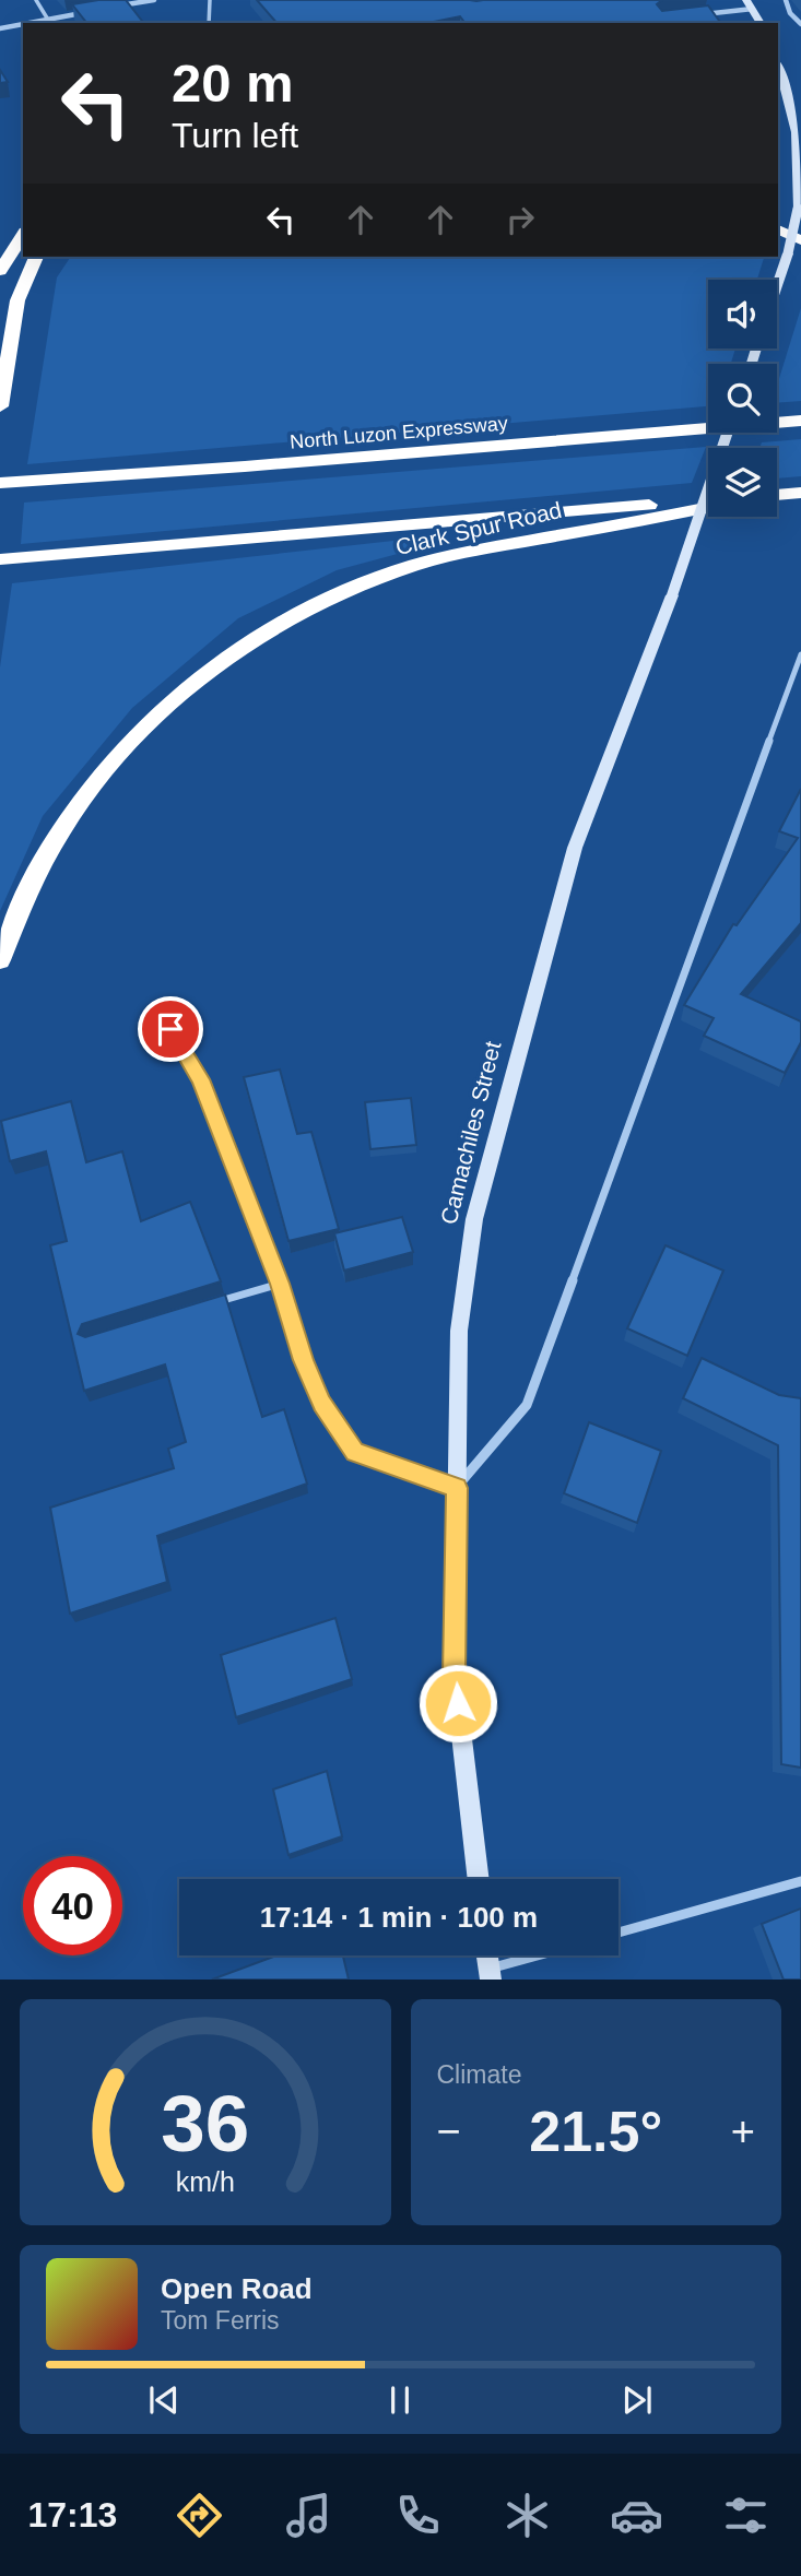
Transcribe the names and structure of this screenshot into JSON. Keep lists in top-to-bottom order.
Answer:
{
  "streets": {
    "highway": ["North Luzon Expressway", "Clark Spur Road"],
    "street": ["Camachiles Street"]
  },
  "page": {
    "turn": ["20 m", "Turn left"],
    "limit": "40",
    "trip": "17:14 · 1 min · 100 m",
    "tile": "Climate",
    "heat": ["−", "21.5°", "+"],
    "song": ["Open Road", "Tom Ferris"],
    "tabs": "17:13",
    "gauge": ["36", "km/h"]
  }
}
